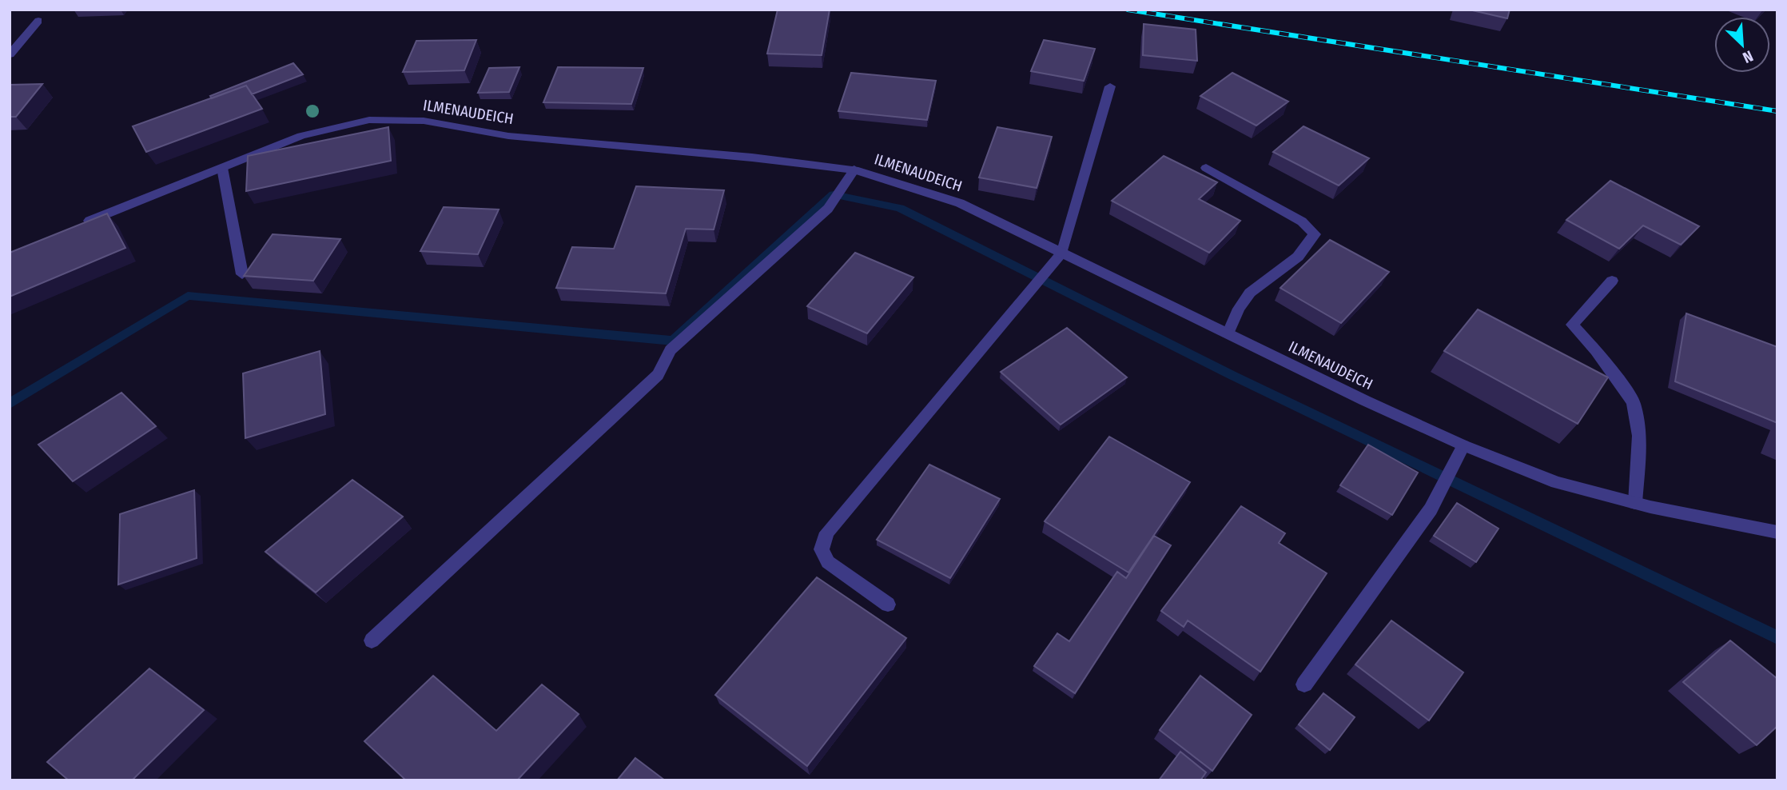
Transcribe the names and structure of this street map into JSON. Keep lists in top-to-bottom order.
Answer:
{
  "streets": {
    "street": ["ILMENAUDEICH"]
  },
  "north": "bottom right"
}
